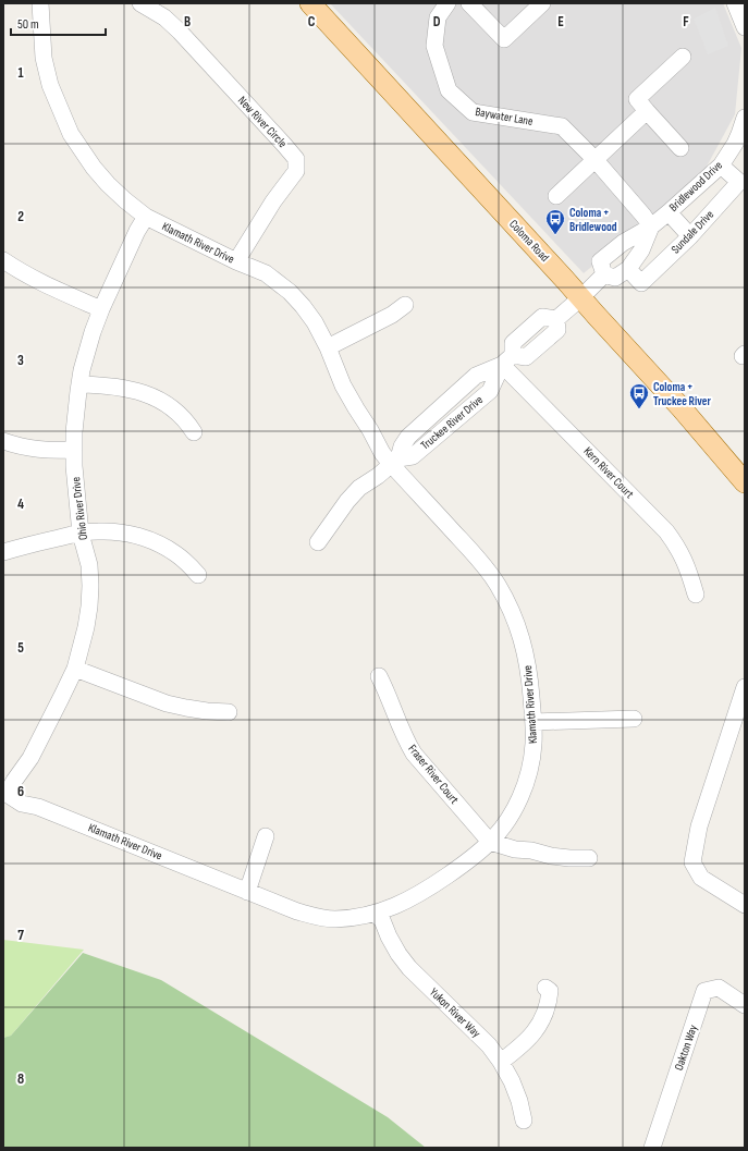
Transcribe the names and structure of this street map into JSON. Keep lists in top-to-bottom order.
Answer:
{
  "streets": {
    "main road": ["Coloma Road"],
    "street": [
      "Baywater Lane",
      "New River Circle",
      "Bridlewood Drive",
      "Sundale Drive",
      "Klamath River Drive",
      "Truckee River Drive",
      "Kern River Court",
      "Ohio River Drive",
      "Fraser River Court",
      "Yukon River Way",
      "Oakton Way"
    ]
  },
  "crossings": [
    ["Baywater Lane", "Bridlewood Drive"],
    ["New River Circle", "Klamath River Drive"],
    ["Bridlewood Drive", "Sundale Drive"],
    ["Klamath River Drive", "Truckee River Drive"],
    ["Klamath River Drive", "Ohio River Drive"],
    ["Klamath River Drive", "Fraser River Court"],
    ["Klamath River Drive", "Yukon River Way"],
    ["Truckee River Drive", "Kern River Court"]
  ],
  "places": {
    "bus stop": ["Coloma + Bridlewood", "Coloma + Truckee River"]
  },
  "scale_bar": "50 m",
  "grid": {
    "columns": [
      "B",
      "C",
      "D",
      "E",
      "F"
    ],
    "rows": [
      "1",
      "2",
      "3",
      "4",
      "5",
      "6",
      "7",
      "8"
    ]
  }
}
